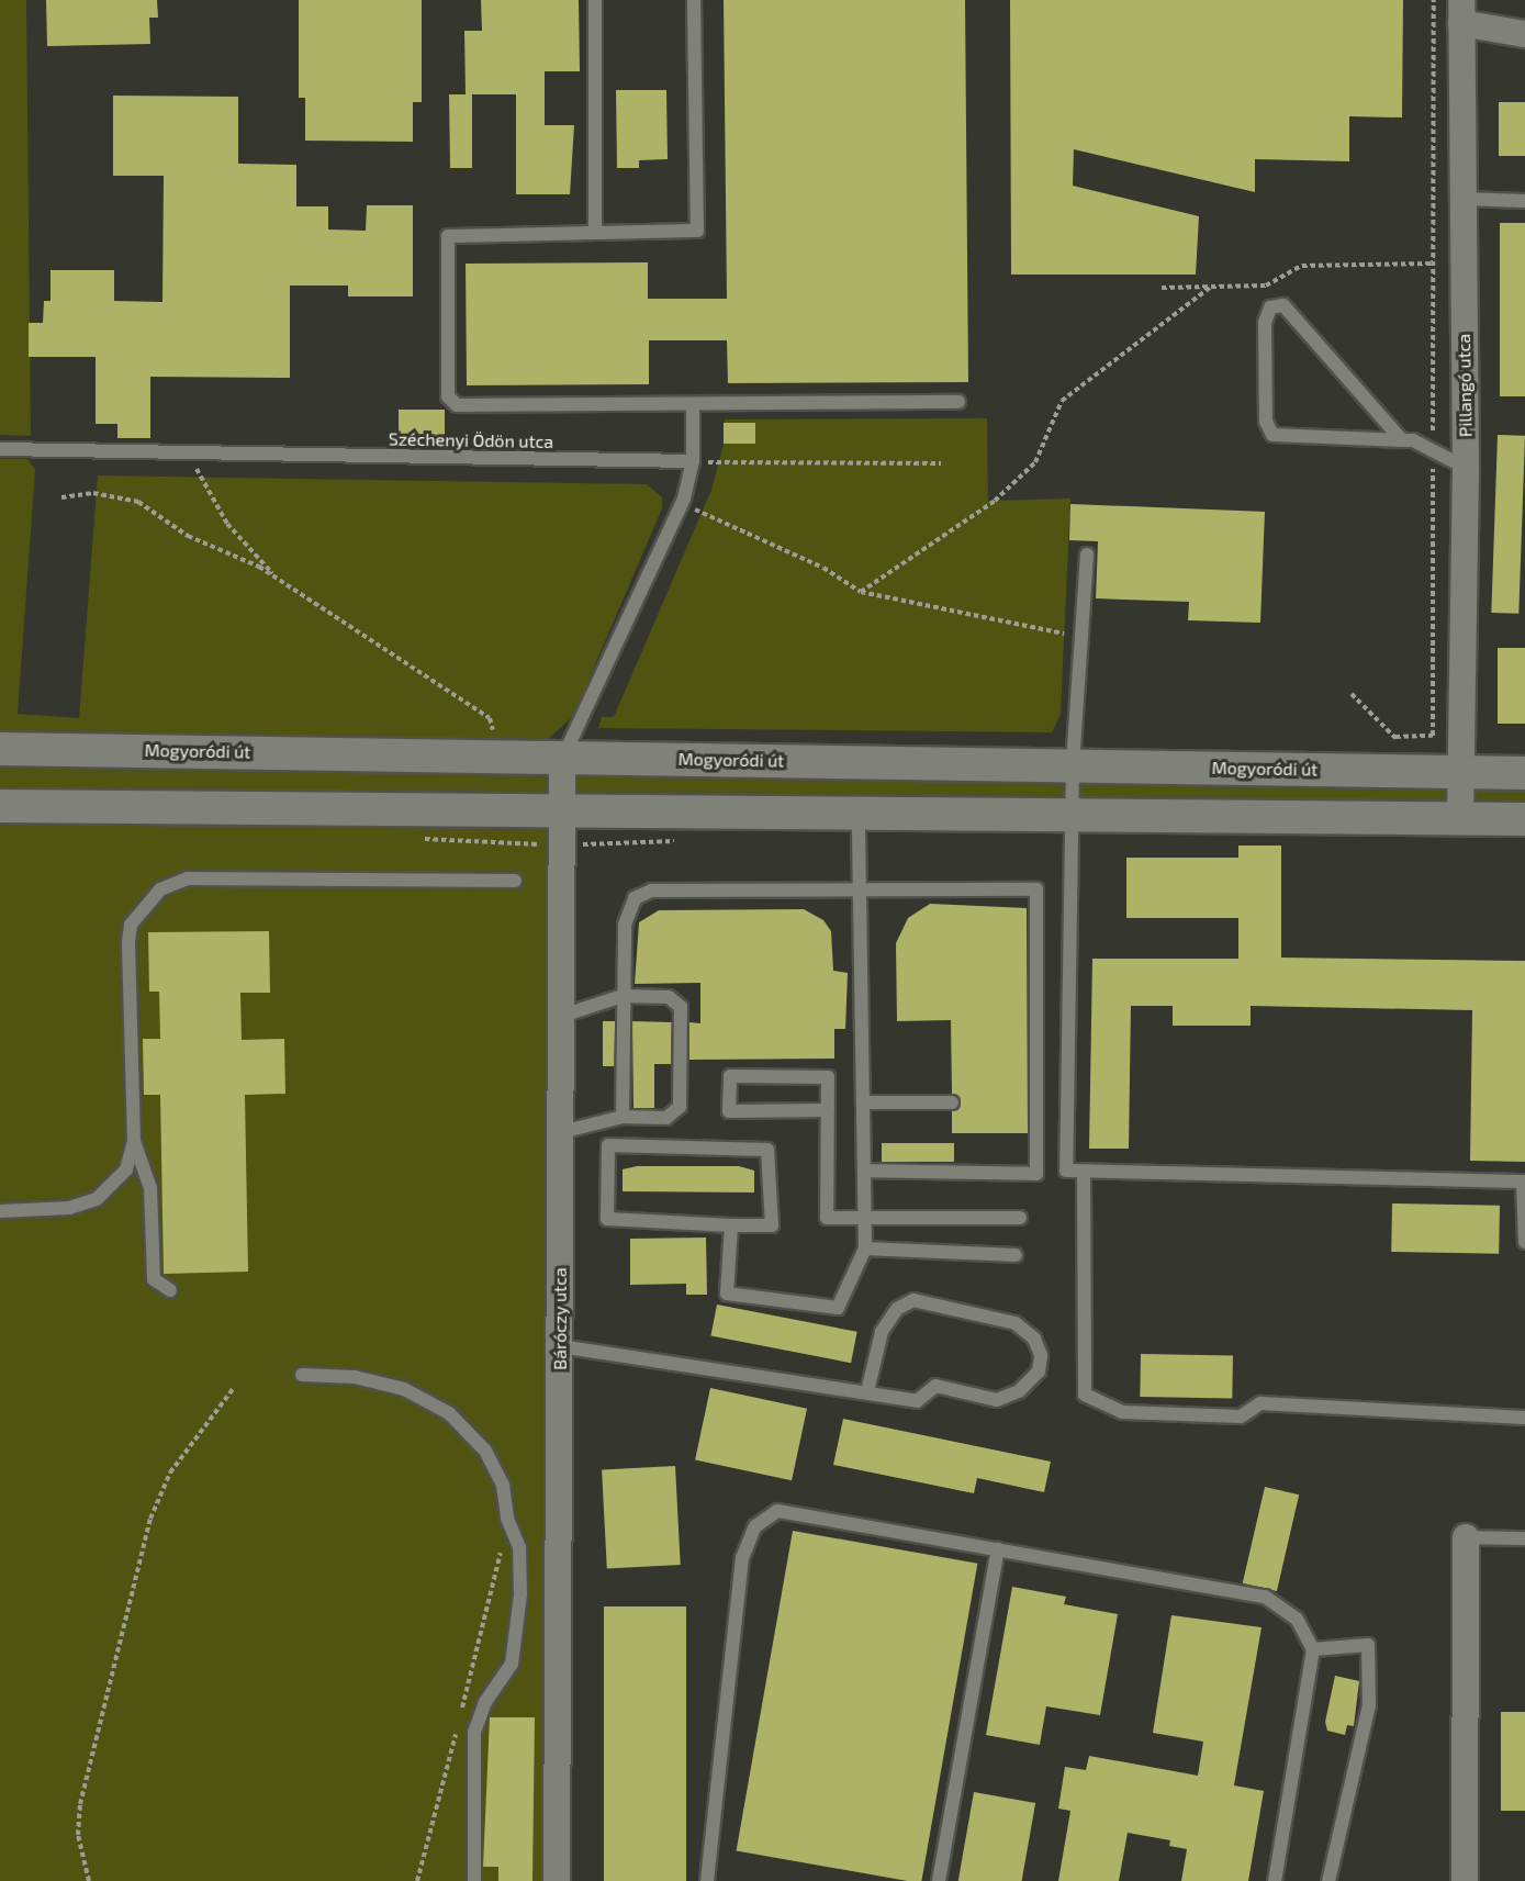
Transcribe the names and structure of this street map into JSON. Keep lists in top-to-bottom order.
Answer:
{
  "streets": {
    "street": ["Pillangó utca", "Mogyoródi út", "Báróczy utca"],
    "lane": ["Széchenyi Ödön utca"]
  },
  "crossings": [
    ["Pillangó utca", "Mogyoródi út"],
    ["Mogyoródi út", "Báróczy utca"]
  ]
}
